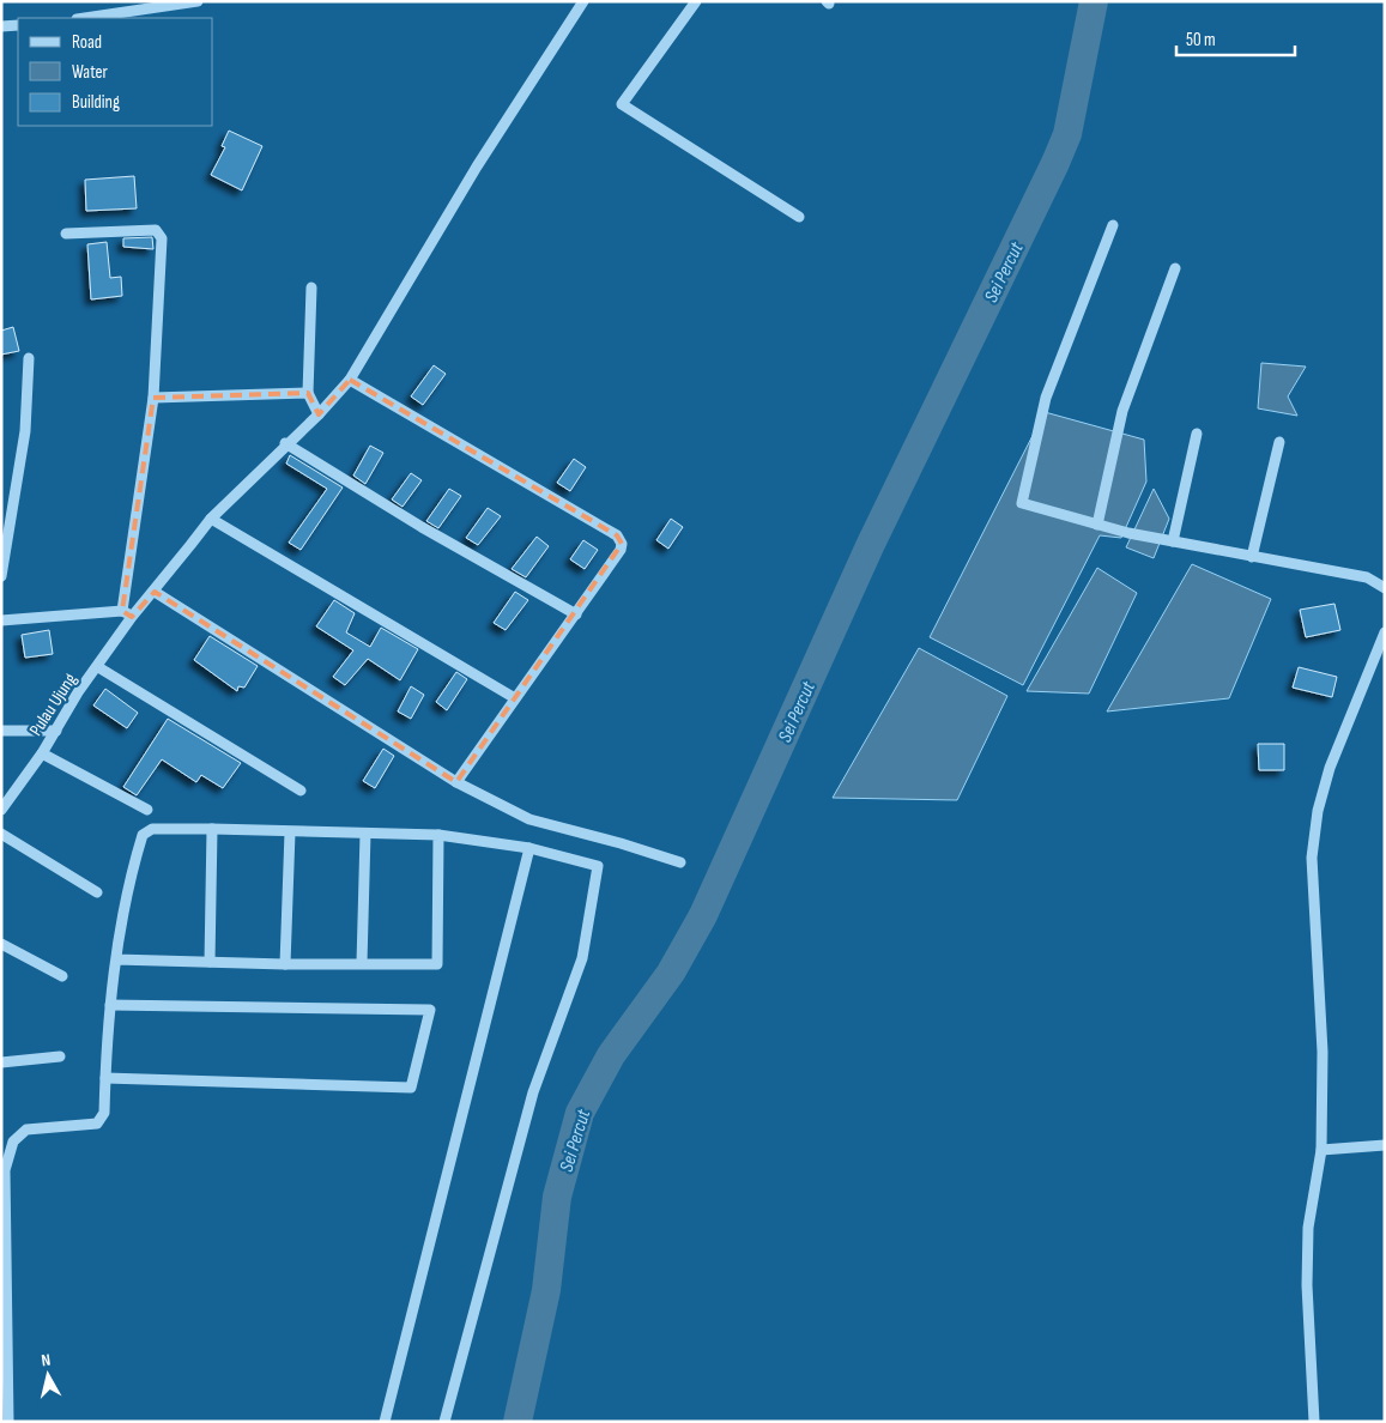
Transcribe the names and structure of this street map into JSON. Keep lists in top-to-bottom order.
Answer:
{
  "streets": {
    "street": ["Pulau Ujung"]
  },
  "water": ["Sei Percut"],
  "legend": ["Road", "Water", "Building"],
  "scale_bar": "50 m",
  "north": "top"
}
